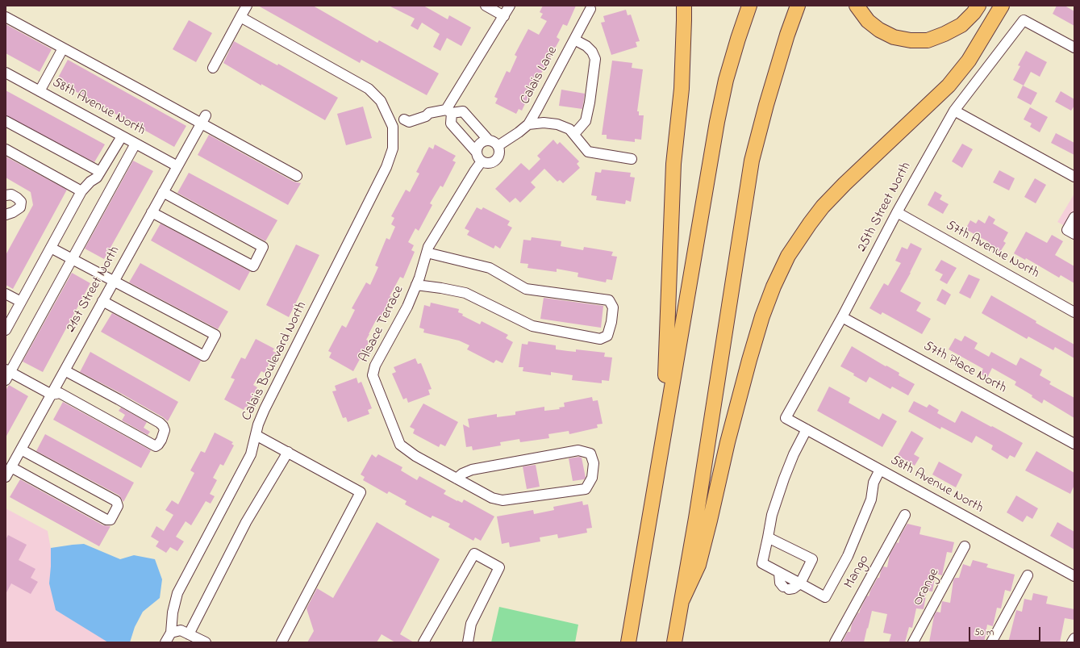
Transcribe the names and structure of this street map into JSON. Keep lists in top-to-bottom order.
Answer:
{
  "streets": {
    "street": [
      "Calais Lane",
      "58th Avenue North",
      "25th Street North",
      "57th Avenue North",
      "21st Street North",
      "Alsace Terrace",
      "Calais Boulevard North",
      "57th Place North",
      "Mango",
      "Orange"
    ]
  },
  "crossings": [
    ["Calais Lane", "Alsace Terrace"],
    ["58th Avenue North", "25th Street North"],
    ["58th Avenue North", "21st Street North"],
    ["25th Street North", "57th Avenue North"],
    ["25th Street North", "57th Place North"]
  ],
  "scale_bar": "50 m"
}
